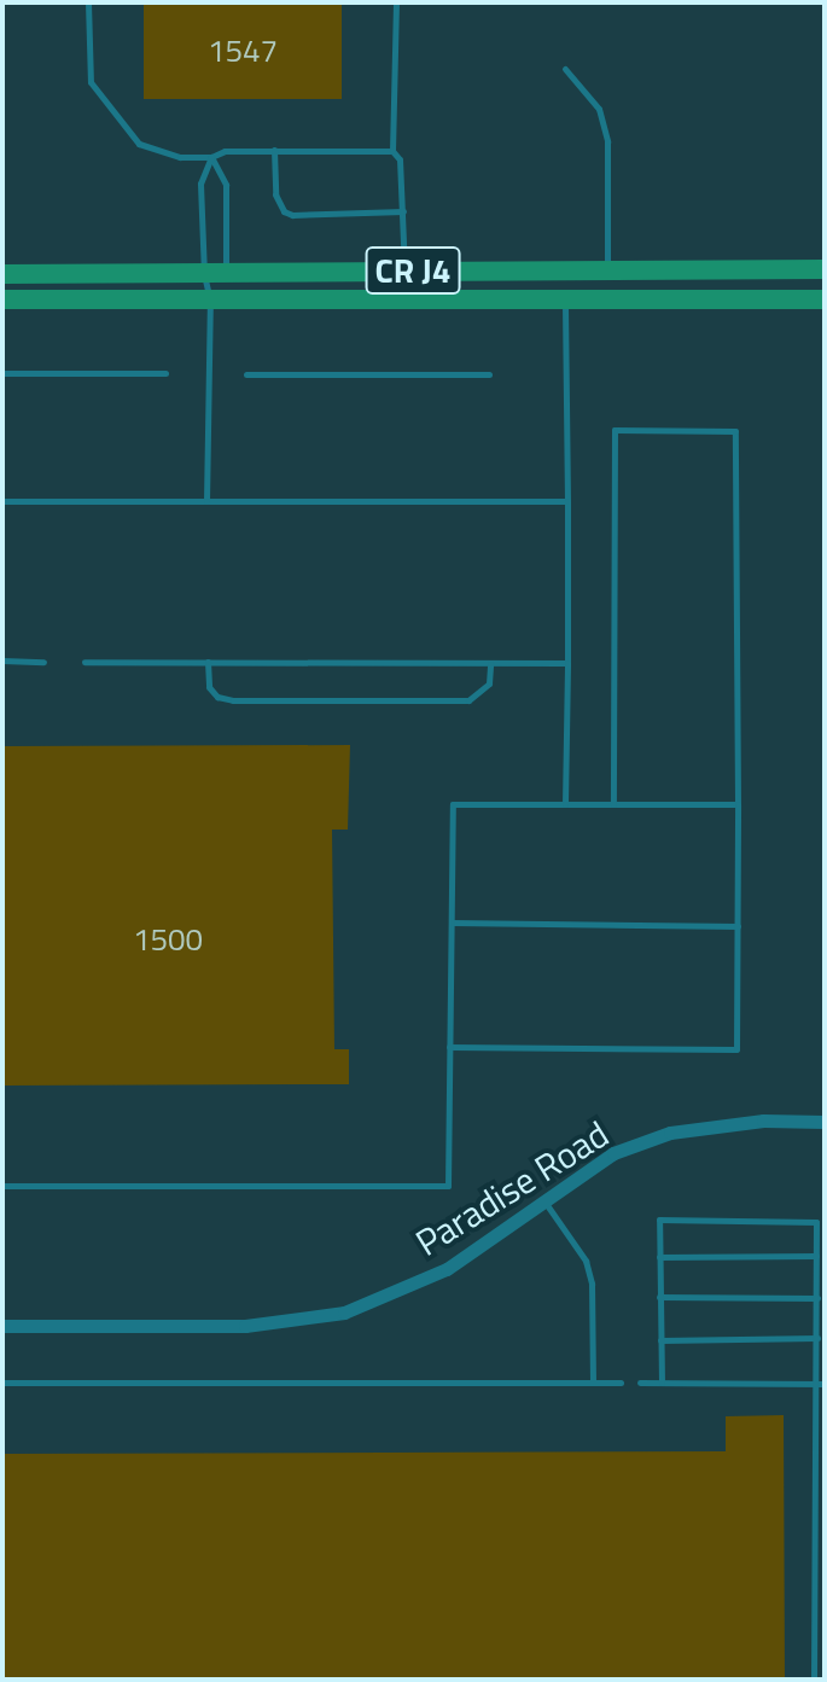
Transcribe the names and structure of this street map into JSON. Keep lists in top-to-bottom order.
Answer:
{
  "streets": {
    "main road": ["CR J4"],
    "street": ["Paradise Road"]
  },
  "house_numbers": ["1547", "1500"]
}
